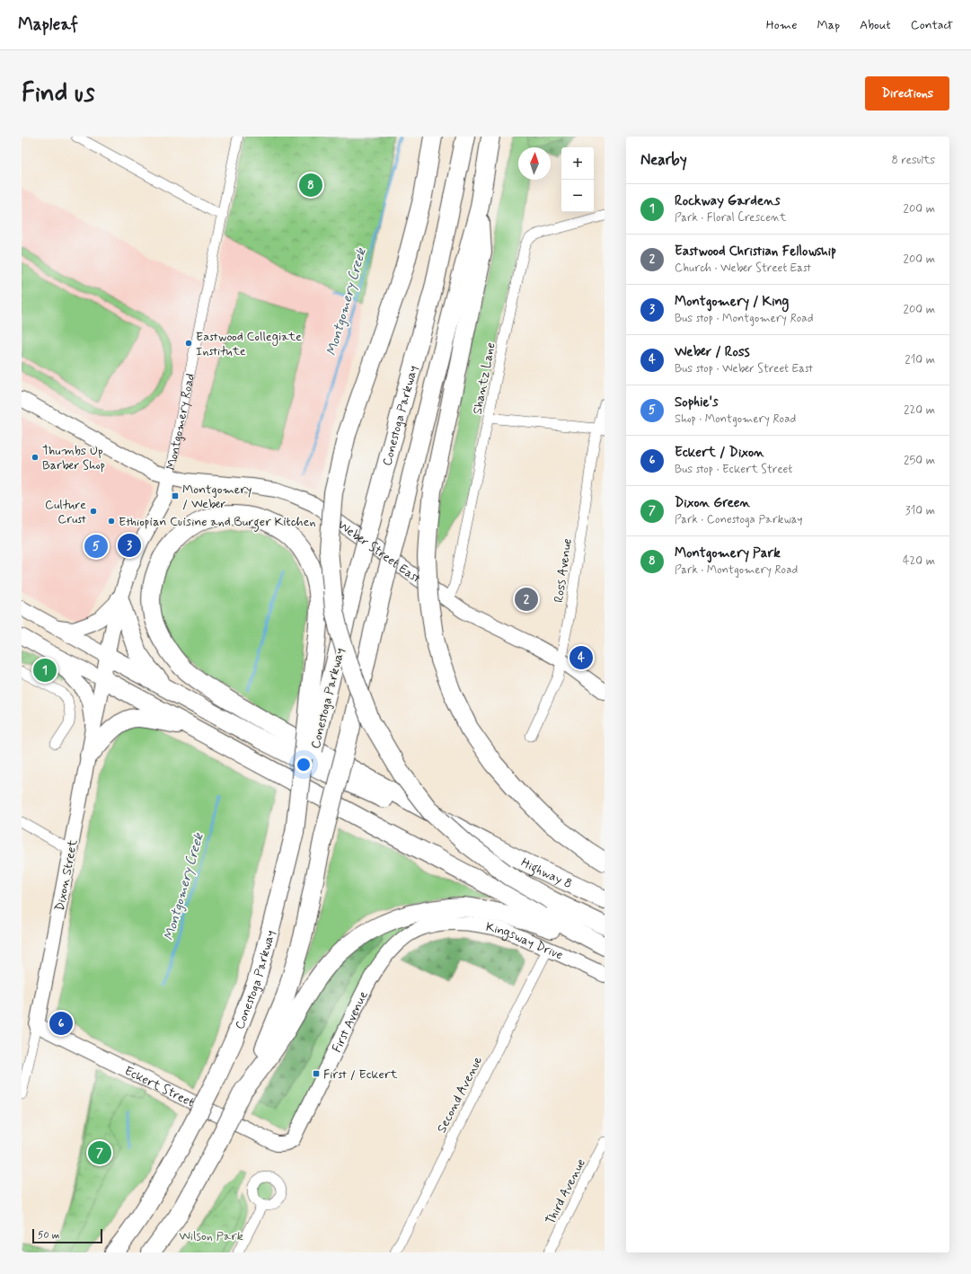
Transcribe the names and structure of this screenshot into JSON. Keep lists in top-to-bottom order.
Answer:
{
  "streets": {
    "highway": ["Conestoga Parkway", "Highway 8"],
    "street": [
      "Shantz Lane",
      "Montgomery Road",
      "Weber Street East",
      "Ross Avenue",
      "Dixon Street",
      "Kingsway Drive",
      "First Avenue",
      "Eckert Street",
      "Second Avenue",
      "Third Avenue"
    ]
  },
  "crossings": [
    ["Shantz Lane", "Weber Street East"],
    ["Montgomery Road", "Weber Street East"],
    ["Montgomery Road", "Dixon Street"],
    ["Weber Street East", "Ross Avenue"],
    ["Dixon Street", "Eckert Street"],
    ["Kingsway Drive", "First Avenue"],
    ["Kingsway Drive", "Second Avenue"],
    ["First Avenue", "Eckert Street"]
  ],
  "water": ["Montgomery Creek"],
  "parks": ["Wilson Park"],
  "places": {
    "other": [
      "Eastwood Collegiate Institute",
      "Thumbs Up Barber Shop",
      "Culture Crust",
      "Ethiopian Cuisine and Burger Kitchen"
    ],
    "transit": ["Montgomery / Weber", "First / Eckert"]
  },
  "scale_bar": "50 m",
  "north": "top",
  "page": {
    "header": "Mapleaf",
    "nav": [
      "Home",
      "Map",
      "About",
      "Contact"
    ],
    "buttons": "Directions",
    "title": "Find us",
    "heading": ["Nearby", "8 results"],
    "map_buttons": ["+", "−"],
    "pins": [
      "8",
      "3",
      "5",
      "2",
      "4",
      "1",
      "6",
      "7"
    ],
    "list": [
      {
        "mark": "1",
        "name": "Rockway Gardens",
        "note": "Park · Floral Crescent",
        "value": "200 m"
      },
      {
        "mark": "2",
        "name": "Eastwood Christian Fellowship",
        "note": "Church · Weber Street East",
        "value": "200 m"
      },
      {
        "mark": "3",
        "name": "Montgomery / King",
        "note": "Bus stop · Montgomery Road",
        "value": "200 m"
      },
      {
        "mark": "4",
        "name": "Weber / Ross",
        "note": "Bus stop · Weber Street East",
        "value": "210 m"
      },
      {
        "mark": "5",
        "name": "Sophie's",
        "note": "Shop · Montgomery Road",
        "value": "220 m"
      },
      {
        "mark": "6",
        "name": "Eckert / Dixon",
        "note": "Bus stop · Eckert Street",
        "value": "250 m"
      },
      {
        "mark": "7",
        "name": "Dixon Green",
        "note": "Park · Conestoga Parkway",
        "value": "310 m"
      },
      {
        "mark": "8",
        "name": "Montgomery Park",
        "note": "Park · Montgomery Road",
        "value": "420 m"
      }
    ],
    "scale": "50 m"
  }
}
